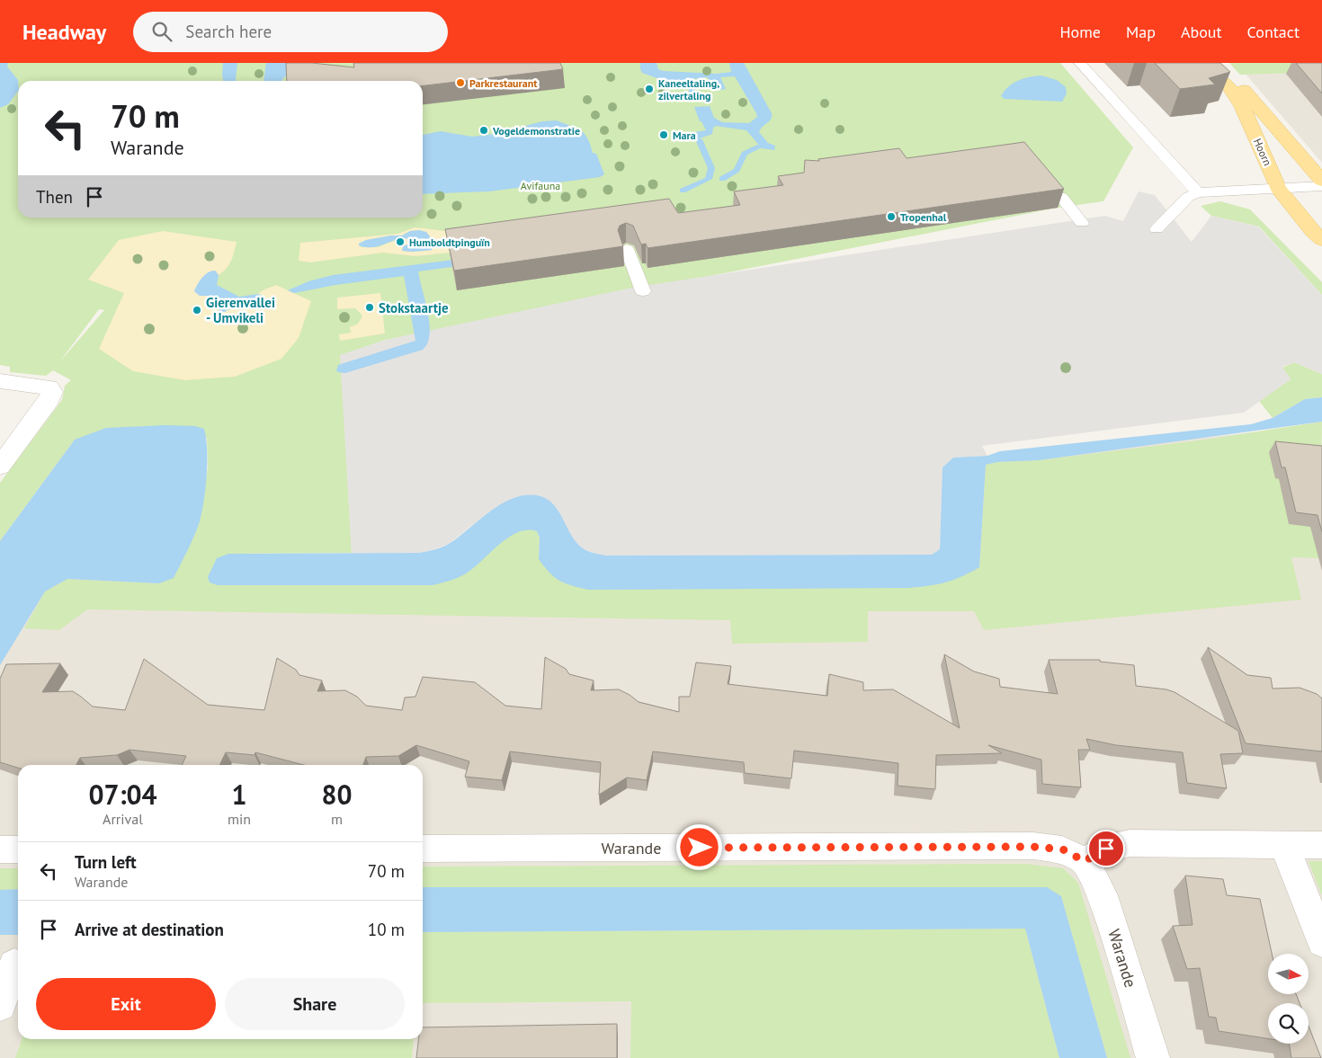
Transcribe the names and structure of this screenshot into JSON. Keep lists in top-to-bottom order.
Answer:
{
  "streets": {
    "main road": ["Hoorn"],
    "street": ["Warande"]
  },
  "parks": ["Avifauna"],
  "places": [
    "Parkrestaurant",
    "Kaneeltaling, zilvertaling",
    "Vogeldemonstratie",
    "Mara",
    "Tropenhal",
    "Humboldtpinguïn",
    "Stokstaartje",
    "Gierenvallei - Umvikeli"
  ],
  "north": "right",
  "page": {
    "header": "Headway",
    "search": "Search here",
    "nav": [
      "Home",
      "Map",
      "About",
      "Contact"
    ],
    "turn": ["70 m", "Warande"],
    "then": "Then",
    "eta": [
      "07:04",
      "Arrival",
      "1",
      "min",
      "80",
      "m"
    ],
    "list": [
      {
        "name": "Turn left",
        "note": "Warande",
        "value": "70 m"
      },
      {
        "name": "Arrive at destination",
        "value": "10 m"
      }
    ],
    "buttons": ["Exit", "Share"]
  }
}
